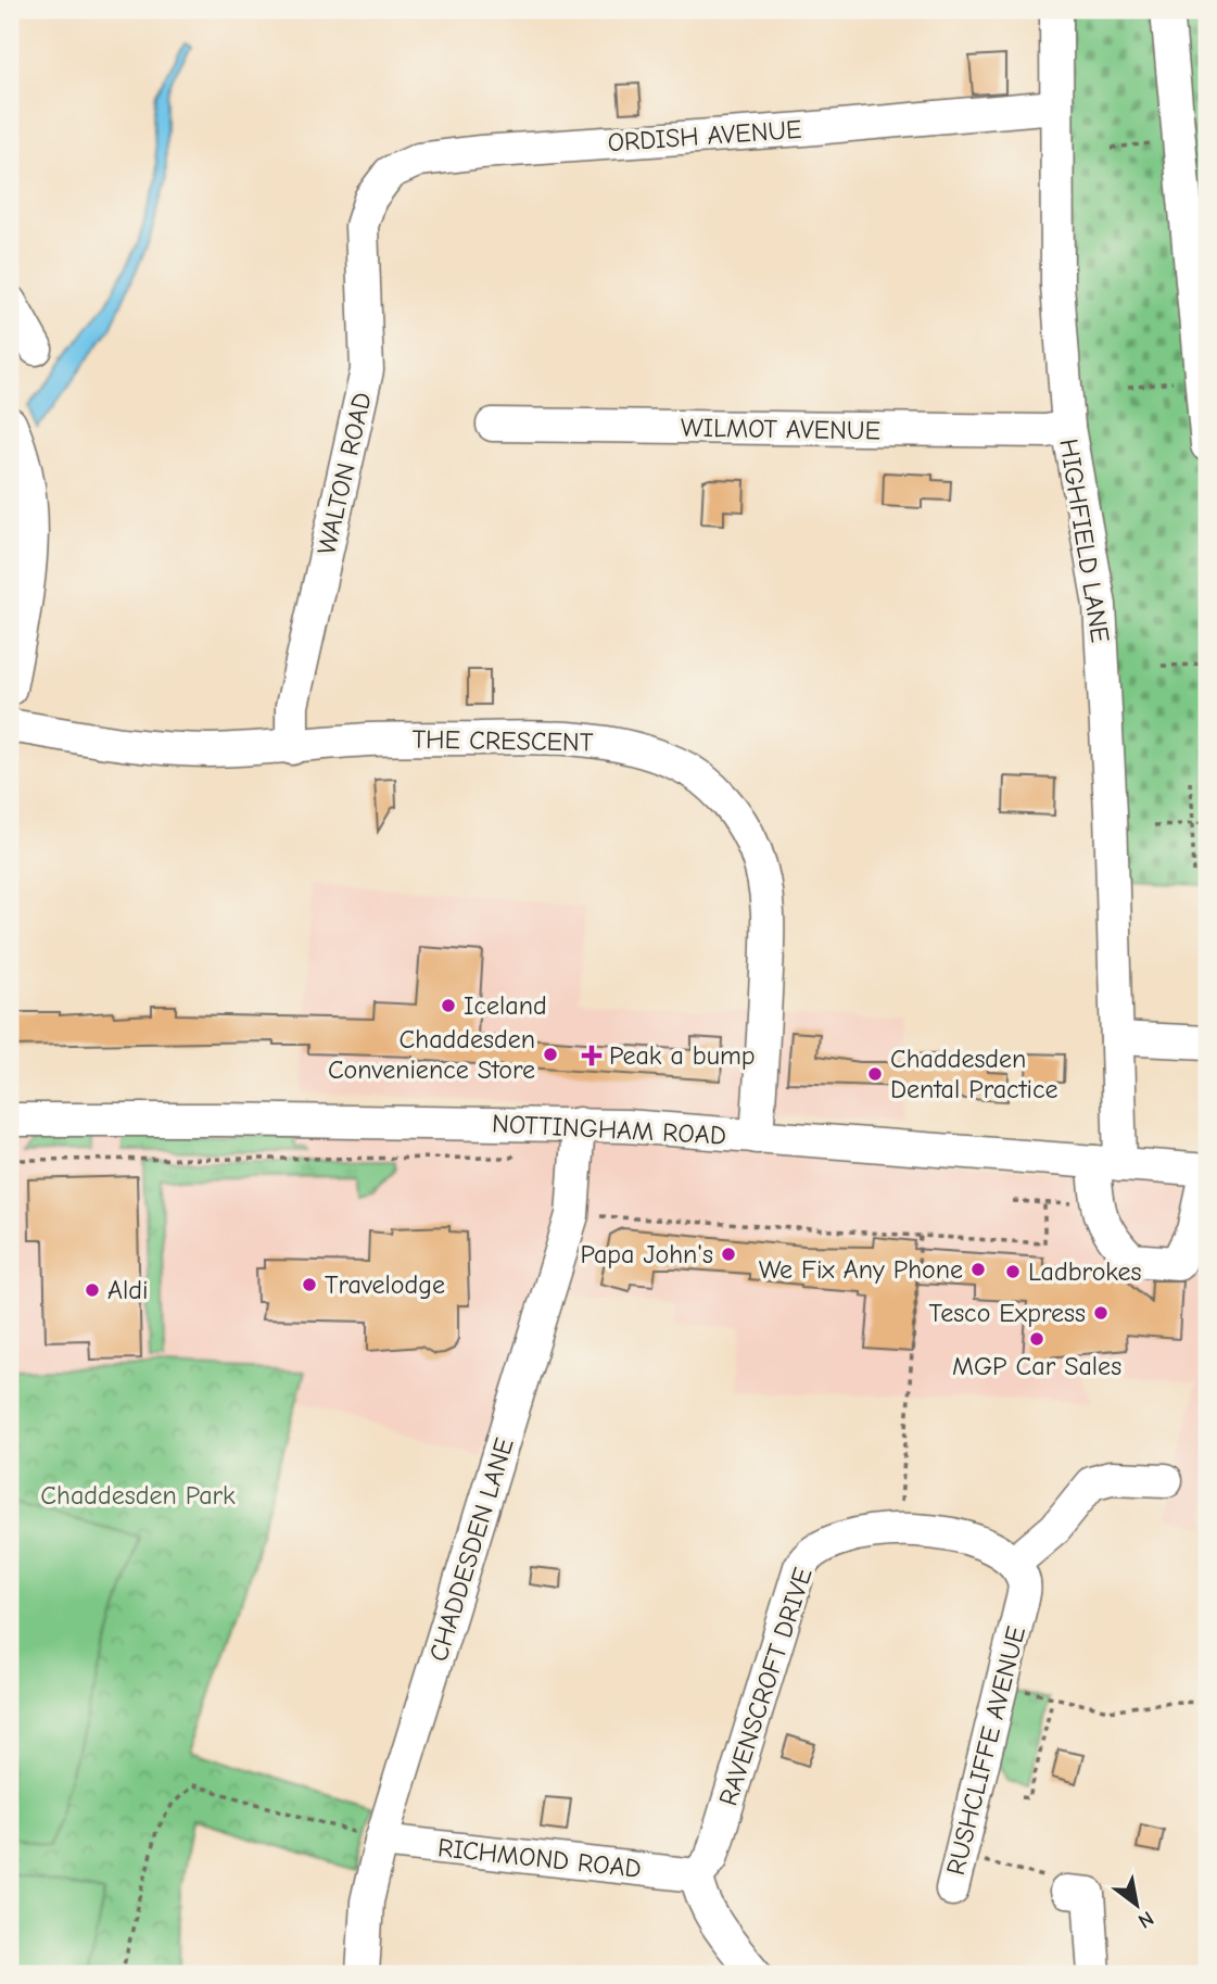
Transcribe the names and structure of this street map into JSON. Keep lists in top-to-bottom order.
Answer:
{
  "streets": {
    "street": [
      "ORDISH AVENUE",
      "WILMOT AVENUE",
      "WALTON ROAD",
      "HIGHFIELD LANE",
      "THE CRESCENT",
      "NOTTINGHAM ROAD",
      "CHADDESDEN LANE",
      "RAVENSCROFT DRIVE",
      "RUSHCLIFFE AVENUE",
      "RICHMOND ROAD"
    ]
  },
  "crossings": [
    ["ORDISH AVENUE", "WALTON ROAD"],
    ["ORDISH AVENUE", "HIGHFIELD LANE"],
    ["WILMOT AVENUE", "HIGHFIELD LANE"],
    ["WALTON ROAD", "THE CRESCENT"],
    ["HIGHFIELD LANE", "NOTTINGHAM ROAD"],
    ["THE CRESCENT", "NOTTINGHAM ROAD"],
    ["NOTTINGHAM ROAD", "CHADDESDEN LANE"],
    ["CHADDESDEN LANE", "RICHMOND ROAD"],
    ["RAVENSCROFT DRIVE", "RUSHCLIFFE AVENUE"],
    ["RAVENSCROFT DRIVE", "RICHMOND ROAD"]
  ],
  "parks": ["Chaddesden Park"],
  "places": {
    "other": [
      "Iceland",
      "Chaddesden Convenience Store",
      "Chaddesden Dental Practice",
      "Papa John's",
      "We Fix Any Phone",
      "Ladbrokes",
      "Travelodge",
      "Aldi",
      "Tesco Express",
      "MGP Car Sales"
    ],
    "health": ["Peak a bump"]
  },
  "north": "bottom right"
}
